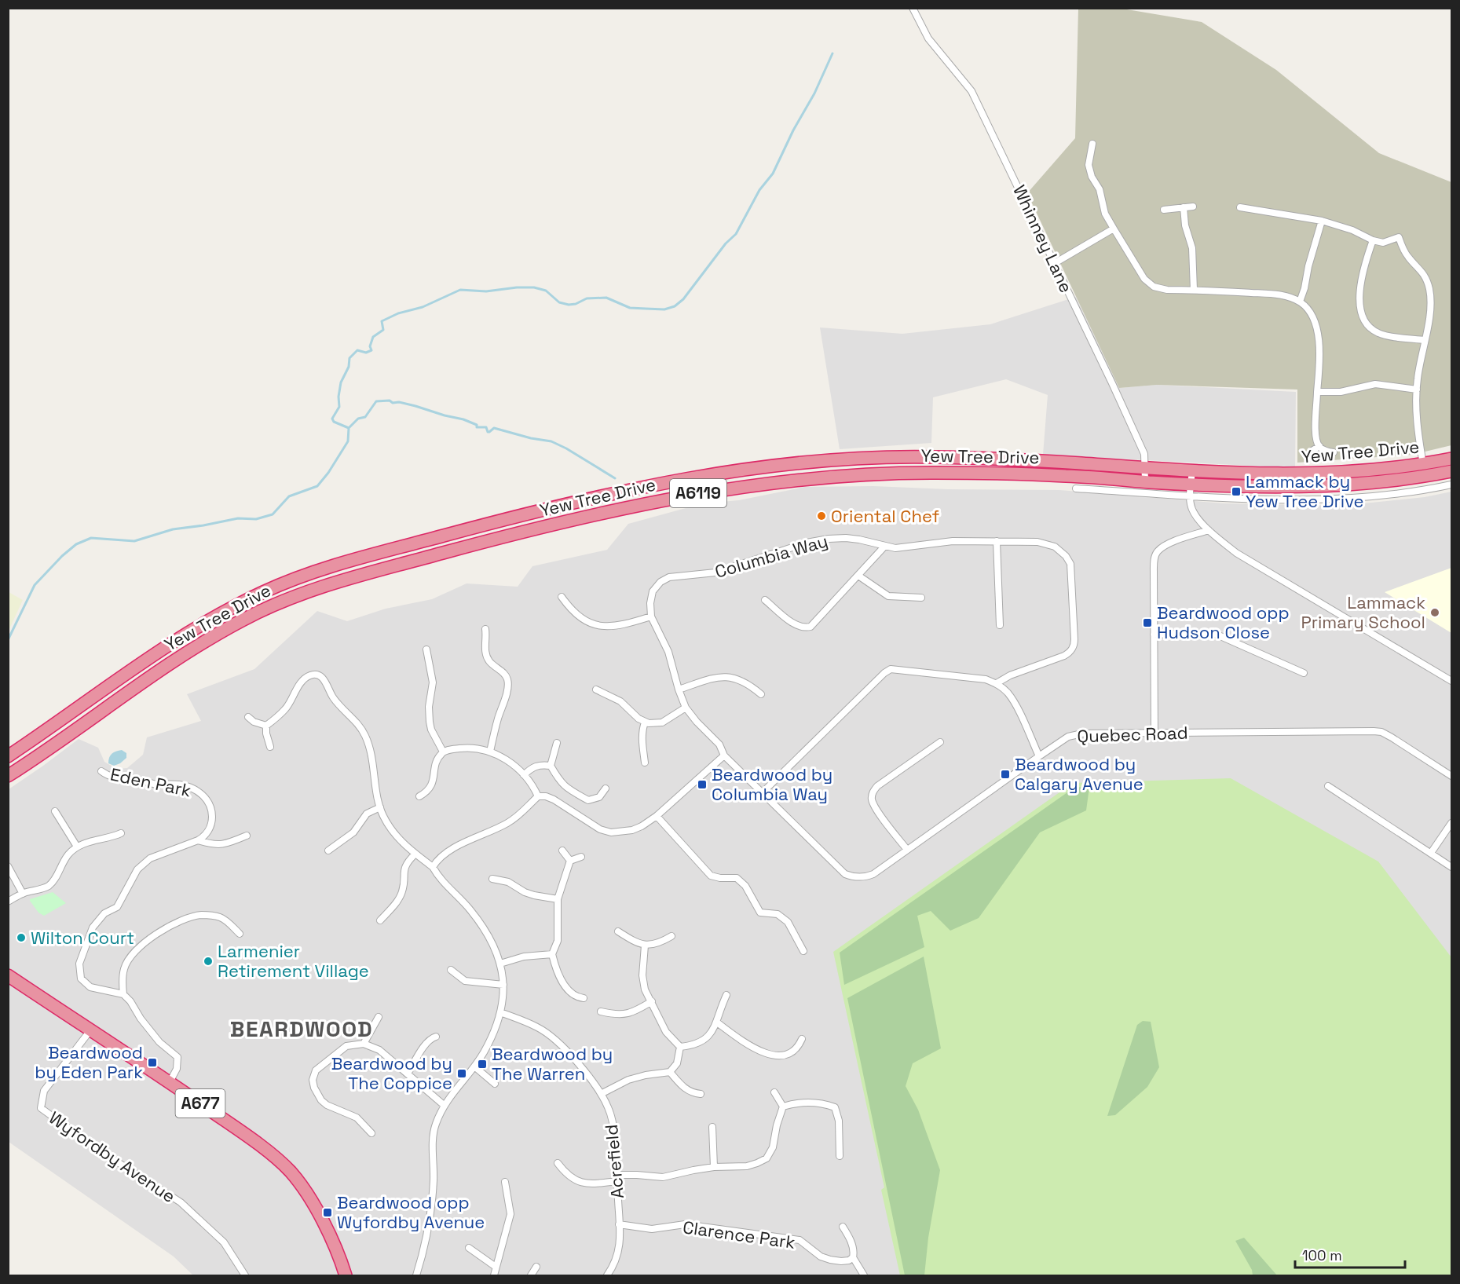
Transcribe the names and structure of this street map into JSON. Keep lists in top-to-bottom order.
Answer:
{
  "streets": {
    "highway": ["Yew Tree Drive", "A6119", "A677"],
    "street": [
      "Whinney Lane",
      "Columbia Way",
      "Quebec Road",
      "Eden Park",
      "Wyfordby Avenue",
      "Acrefield",
      "Clarence Park"
    ]
  },
  "crossings": [
    ["Whinney Lane", "Yew Tree Drive"],
    ["Columbia Way", "Quebec Road"],
    ["A677", "Wyfordby Avenue"],
    ["Acrefield", "Clarence Park"]
  ],
  "districts": ["BEARDWOOD"],
  "places": {
    "transit": [
      "Lammack by Yew Tree Drive",
      "Beardwood opp Hudson Close",
      "Beardwood by Calgary Avenue",
      "Beardwood by Columbia Way",
      "Beardwood by Eden Park",
      "Beardwood by The Warren",
      "Beardwood by The Coppice",
      "Beardwood opp Wyfordby Avenue"
    ],
    "other": [
      "Oriental Chef",
      "Lammack Primary School",
      "Wilton Court",
      "Larmenier Retirement Village"
    ]
  },
  "scale_bar": "100 m"
}
